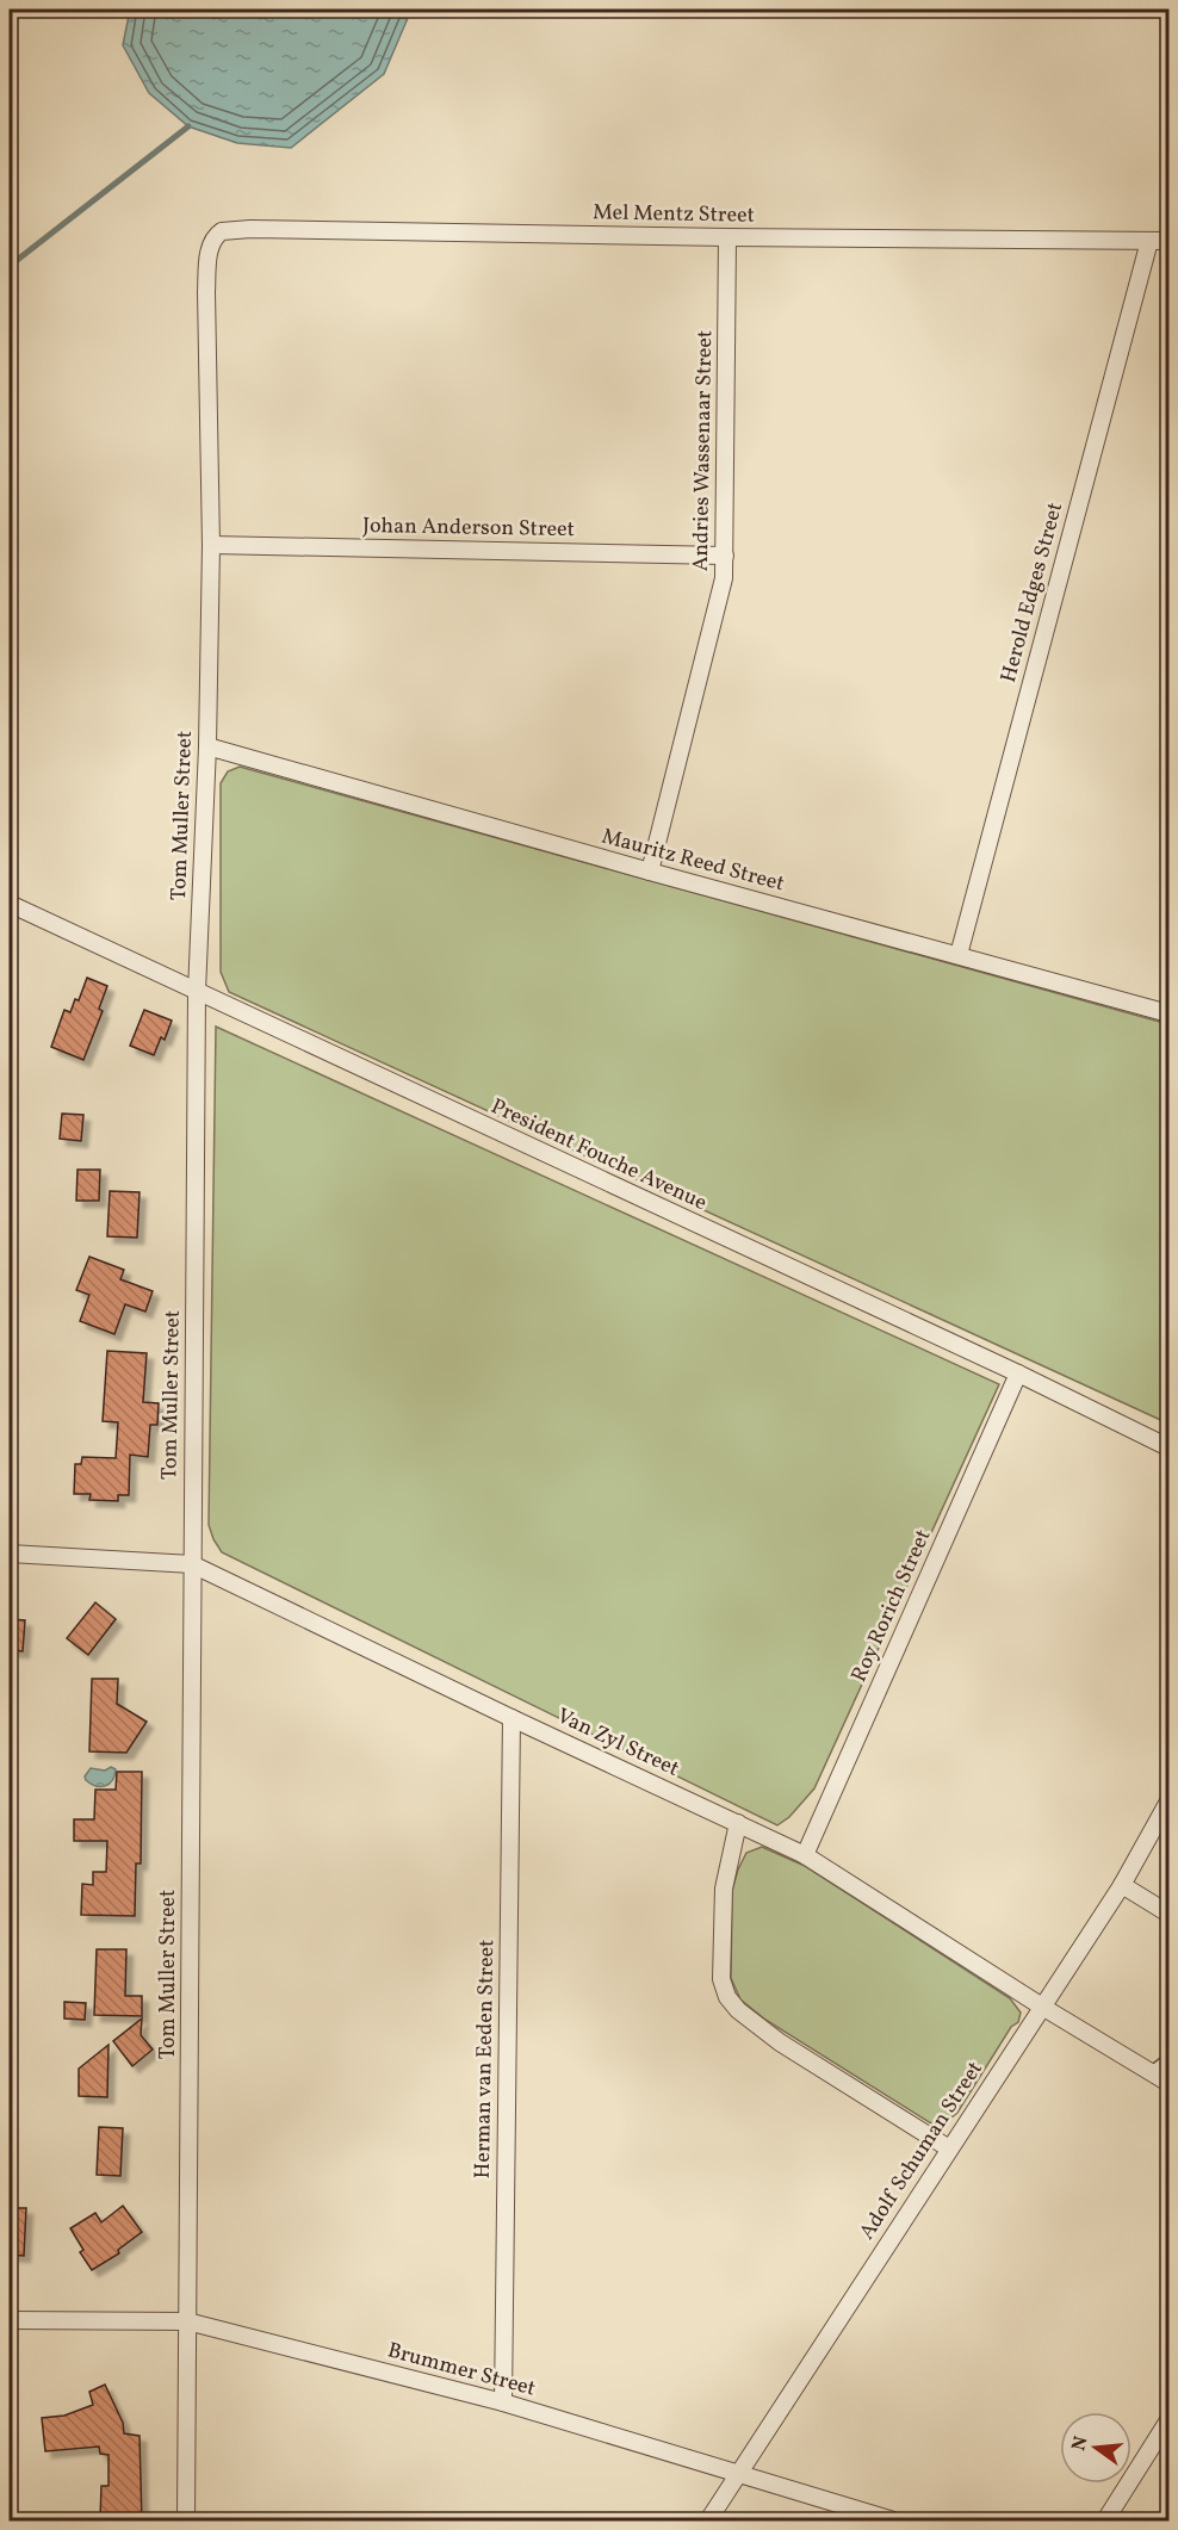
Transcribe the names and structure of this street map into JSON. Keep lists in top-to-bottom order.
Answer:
{
  "streets": {
    "street": [
      "Mel Mentz Street",
      "Andries Wassenaar Street",
      "Johan Anderson Street",
      "Herold Edges Street",
      "Tom Muller Street",
      "Mauritz Reed Street",
      "President Fouche Avenue",
      "Roy Rorich Street",
      "Van Zyl Street",
      "Herman van Eeden Street",
      "Adolf Schuman Street",
      "Brummer Street"
    ]
  },
  "crossings": [
    ["Mel Mentz Street", "Andries Wassenaar Street"],
    ["Mel Mentz Street", "Herold Edges Street"],
    ["Mel Mentz Street", "Tom Muller Street"],
    ["Andries Wassenaar Street", "Johan Anderson Street"],
    ["Andries Wassenaar Street", "Mauritz Reed Street"],
    ["Johan Anderson Street", "Tom Muller Street"],
    ["Herold Edges Street", "Mauritz Reed Street"],
    ["Tom Muller Street", "Mauritz Reed Street"],
    ["Tom Muller Street", "President Fouche Avenue"],
    ["Tom Muller Street", "Van Zyl Street"],
    ["Tom Muller Street", "Brummer Street"],
    ["President Fouche Avenue", "Roy Rorich Street"],
    ["Roy Rorich Street", "Van Zyl Street"],
    ["Van Zyl Street", "Herman van Eeden Street"],
    ["Van Zyl Street", "Adolf Schuman Street"],
    ["Herman van Eeden Street", "Brummer Street"],
    ["Adolf Schuman Street", "Brummer Street"]
  ],
  "north": "left"
}
